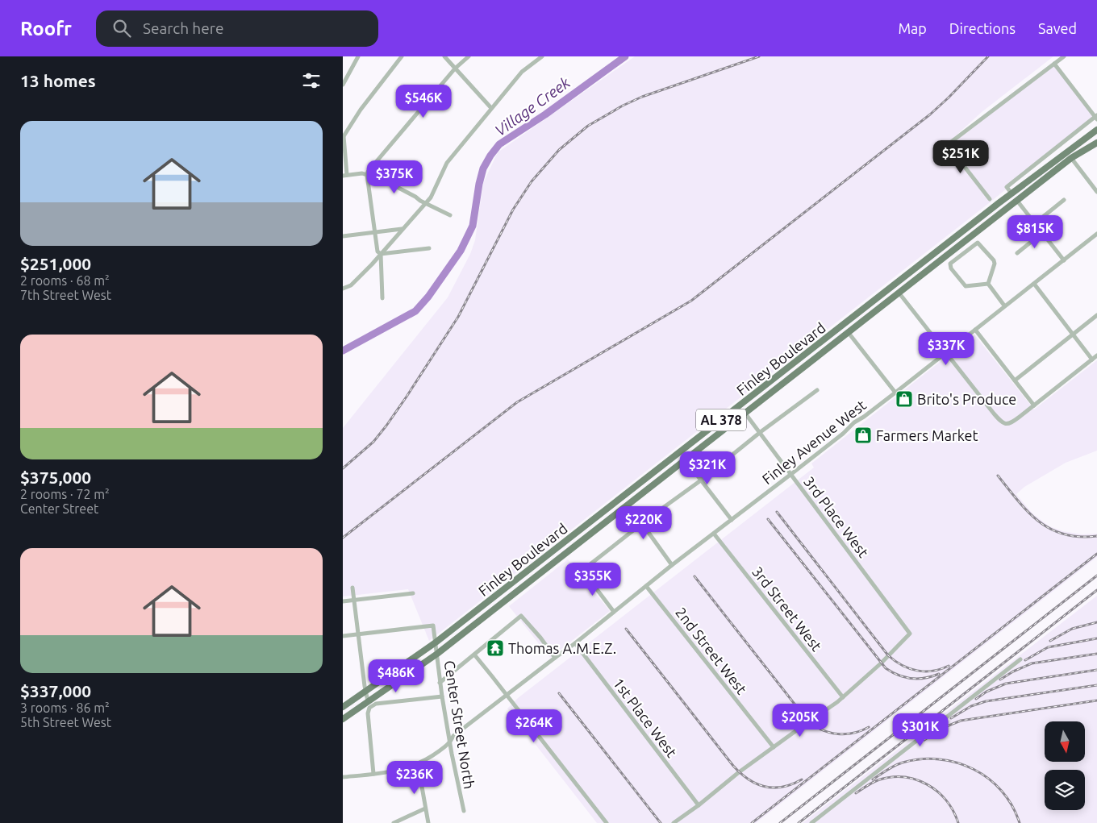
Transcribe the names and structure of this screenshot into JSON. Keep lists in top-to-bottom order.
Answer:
{
  "streets": {
    "main road": ["Finley Boulevard", "AL 378"],
    "street": [
      "Finley Avenue West",
      "3rd Place West",
      "3rd Street West",
      "2nd Street West",
      "1st Place West",
      "Center Street North"
    ]
  },
  "crossings": [
    ["Finley Boulevard", "3rd Place West"],
    ["Finley Boulevard", "Center Street North"],
    ["Finley Avenue West", "3rd Place West"],
    ["Finley Avenue West", "3rd Street West"],
    ["Finley Avenue West", "2nd Street West"],
    ["Finley Avenue West", "1st Place West"],
    ["Finley Avenue West", "Center Street North"],
    ["3rd Place West", "3rd Street West"]
  ],
  "water": ["Village Creek"],
  "places": {
    "shop": ["Brito's Produce", "Farmers Market"],
    "temple": ["Thomas A.M.E.Z."]
  },
  "north": "bottom",
  "page": {
    "header": "Roofr",
    "search": "Search here",
    "nav": ["Map", "Directions", "Saved"],
    "heading": "13 homes",
    "price": [
      "$546K",
      "$251K",
      "$375K",
      "$815K",
      "$337K",
      "$321K",
      "$220K",
      "$355K",
      "$486K",
      "$205K",
      "$264K",
      "$301K",
      "$236K"
    ],
    "list": [
      {
        "name": "$251,000",
        "note": "2 rooms · 68 m² · 7th Street West"
      },
      {
        "name": "$375,000",
        "note": "2 rooms · 72 m² · Center Street"
      },
      {
        "name": "$337,000",
        "note": "3 rooms · 86 m² · 5th Street West"
      }
    ]
  }
}
